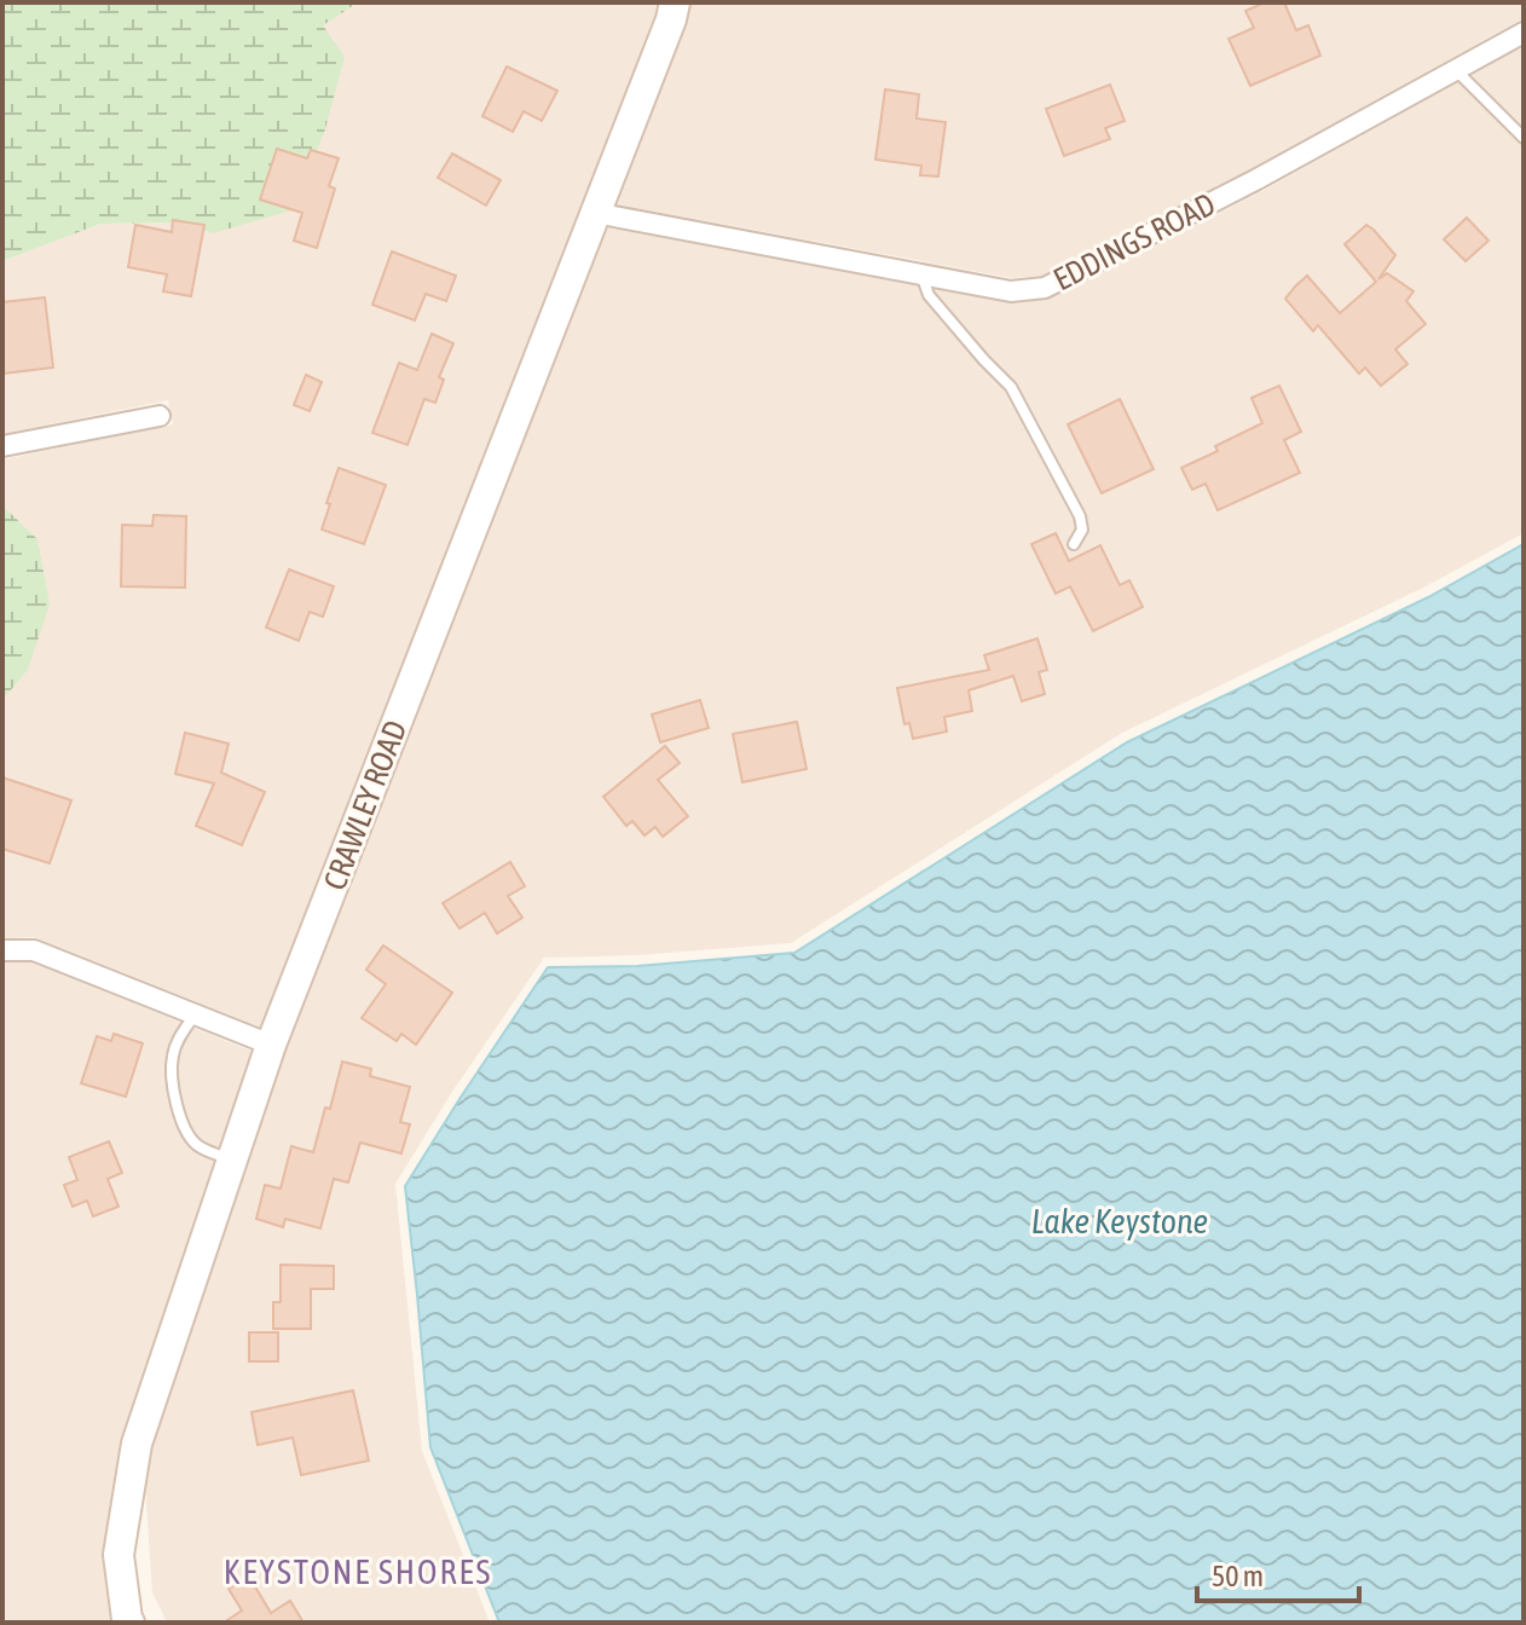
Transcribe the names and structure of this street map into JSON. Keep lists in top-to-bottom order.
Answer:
{
  "streets": {
    "street": ["EDDINGS ROAD", "CRAWLEY ROAD"]
  },
  "crossings": [
    ["EDDINGS ROAD", "CRAWLEY ROAD"]
  ],
  "districts": ["KEYSTONE SHORES"],
  "water": ["Lake Keystone"],
  "scale_bar": "50 m"
}
